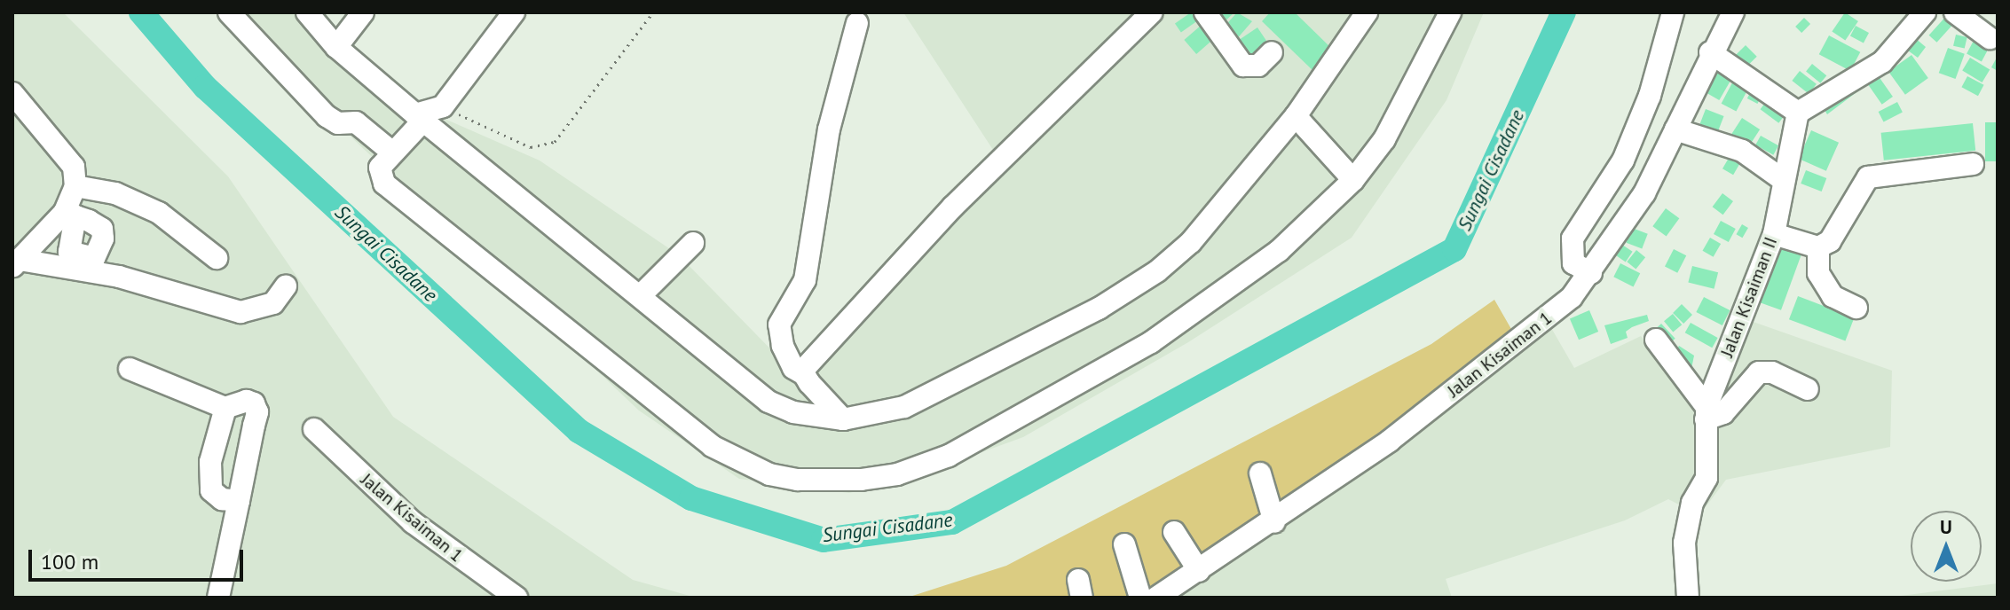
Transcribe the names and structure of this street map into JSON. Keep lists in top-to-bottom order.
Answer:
{
  "streets": {
    "street": ["Jalan Kisaiman II", "Jalan Kisaiman 1"]
  },
  "water": ["Sungai Cisadane"],
  "scale_bar": "100 m",
  "north": "top"
}
